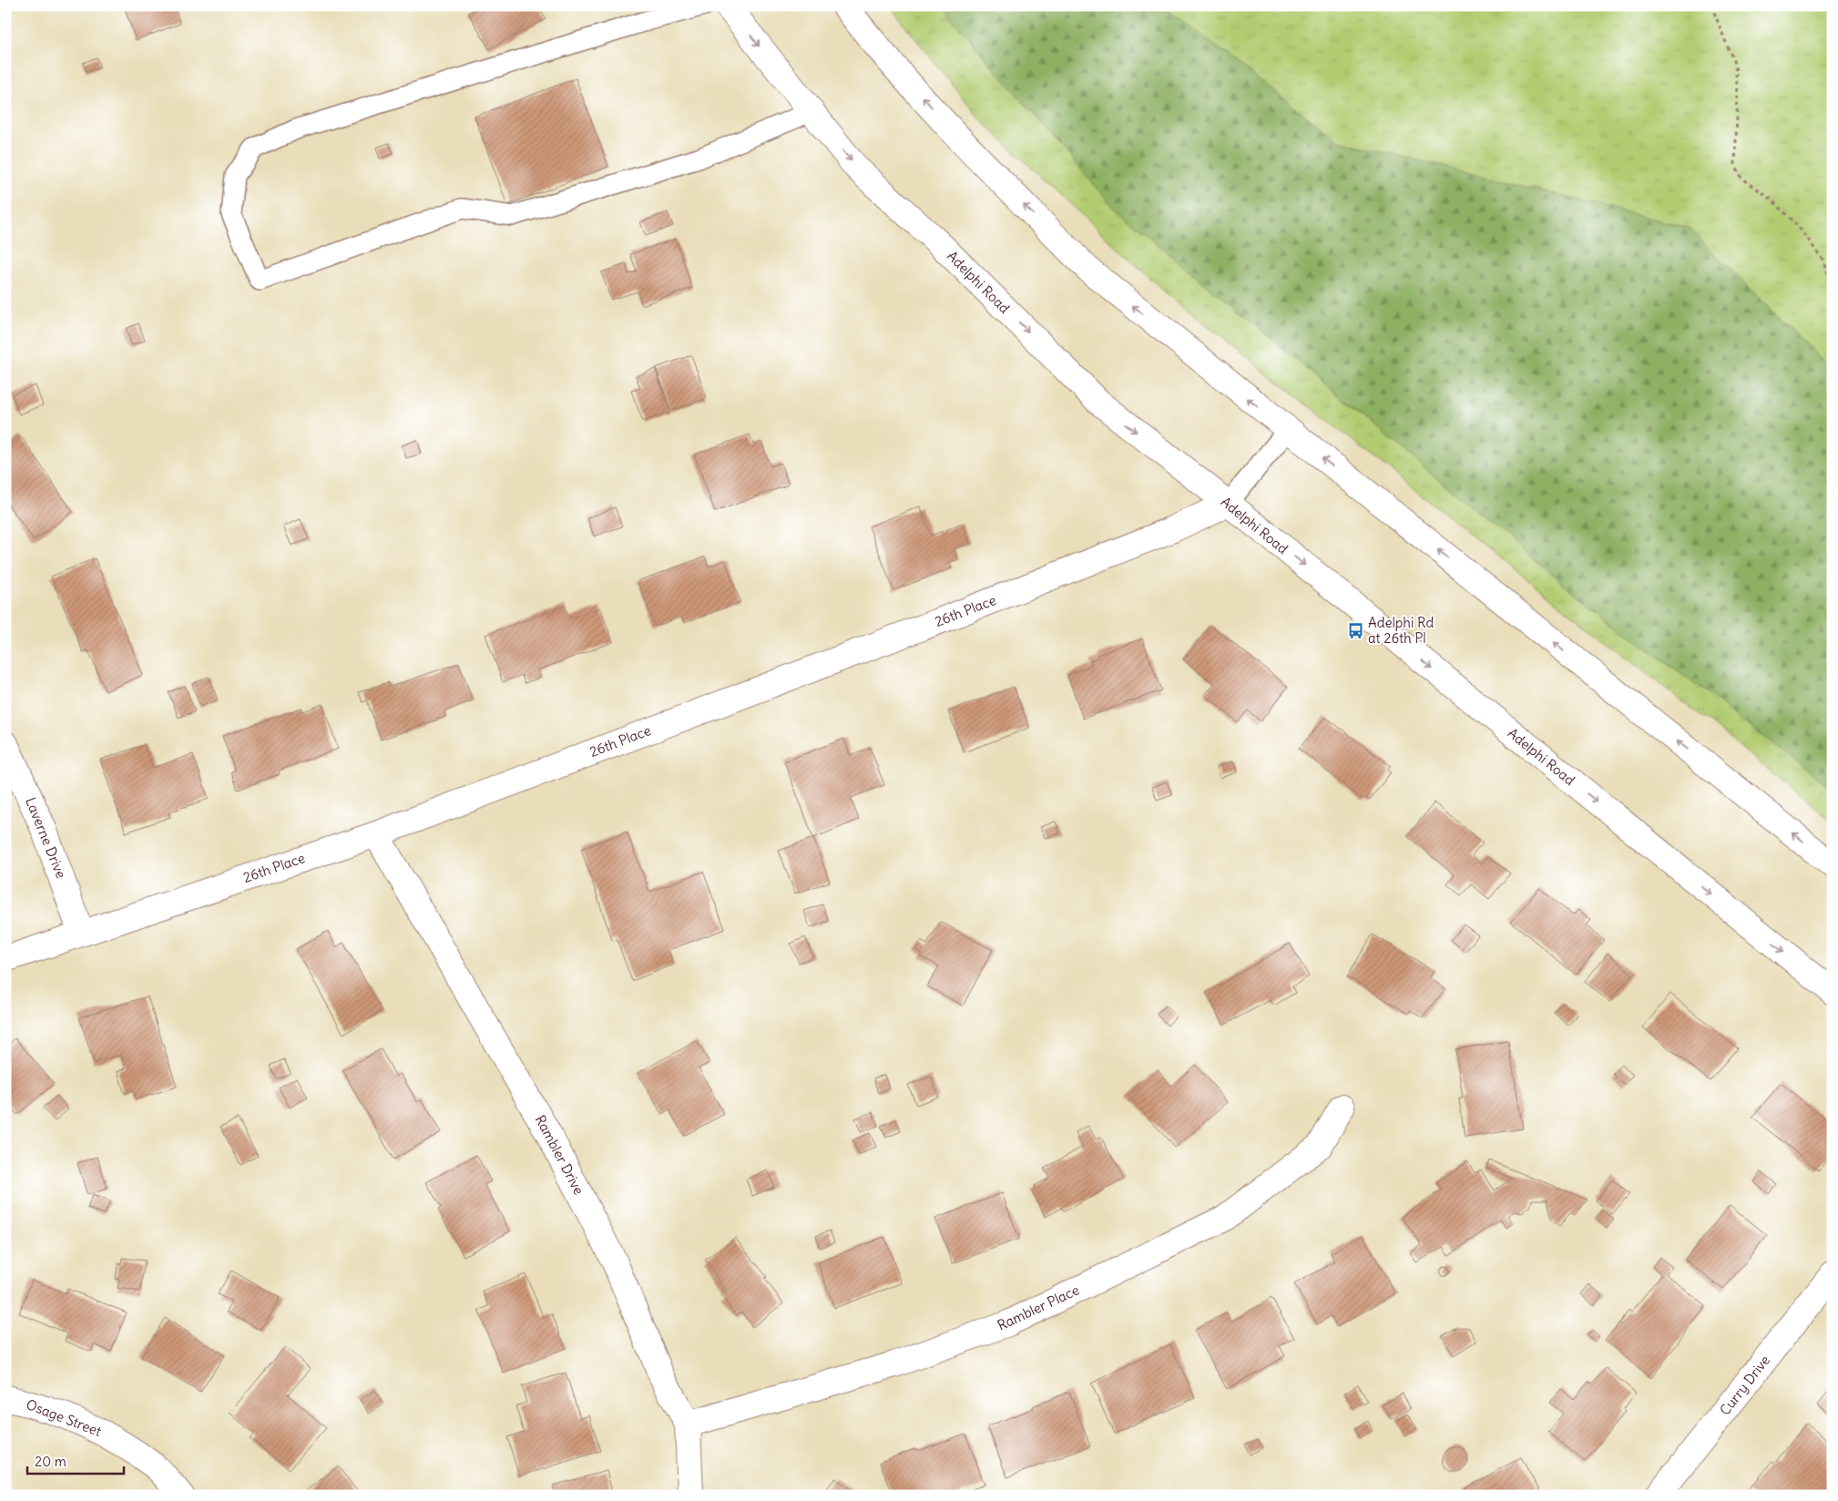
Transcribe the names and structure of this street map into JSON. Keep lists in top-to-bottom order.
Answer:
{
  "streets": {
    "street": [
      "Adelphi Road",
      "26th Place",
      "Laverne Drive",
      "Rambler Drive",
      "Rambler Place",
      "Curry Drive",
      "Osage Street"
    ]
  },
  "crossings": [
    ["Adelphi Road", "26th Place"],
    ["26th Place", "Laverne Drive"],
    ["26th Place", "Rambler Drive"],
    ["Rambler Drive", "Rambler Place"]
  ],
  "places": {
    "bus stop": ["Adelphi Rd at 26th Pl"]
  },
  "scale_bar": "20 m"
}
